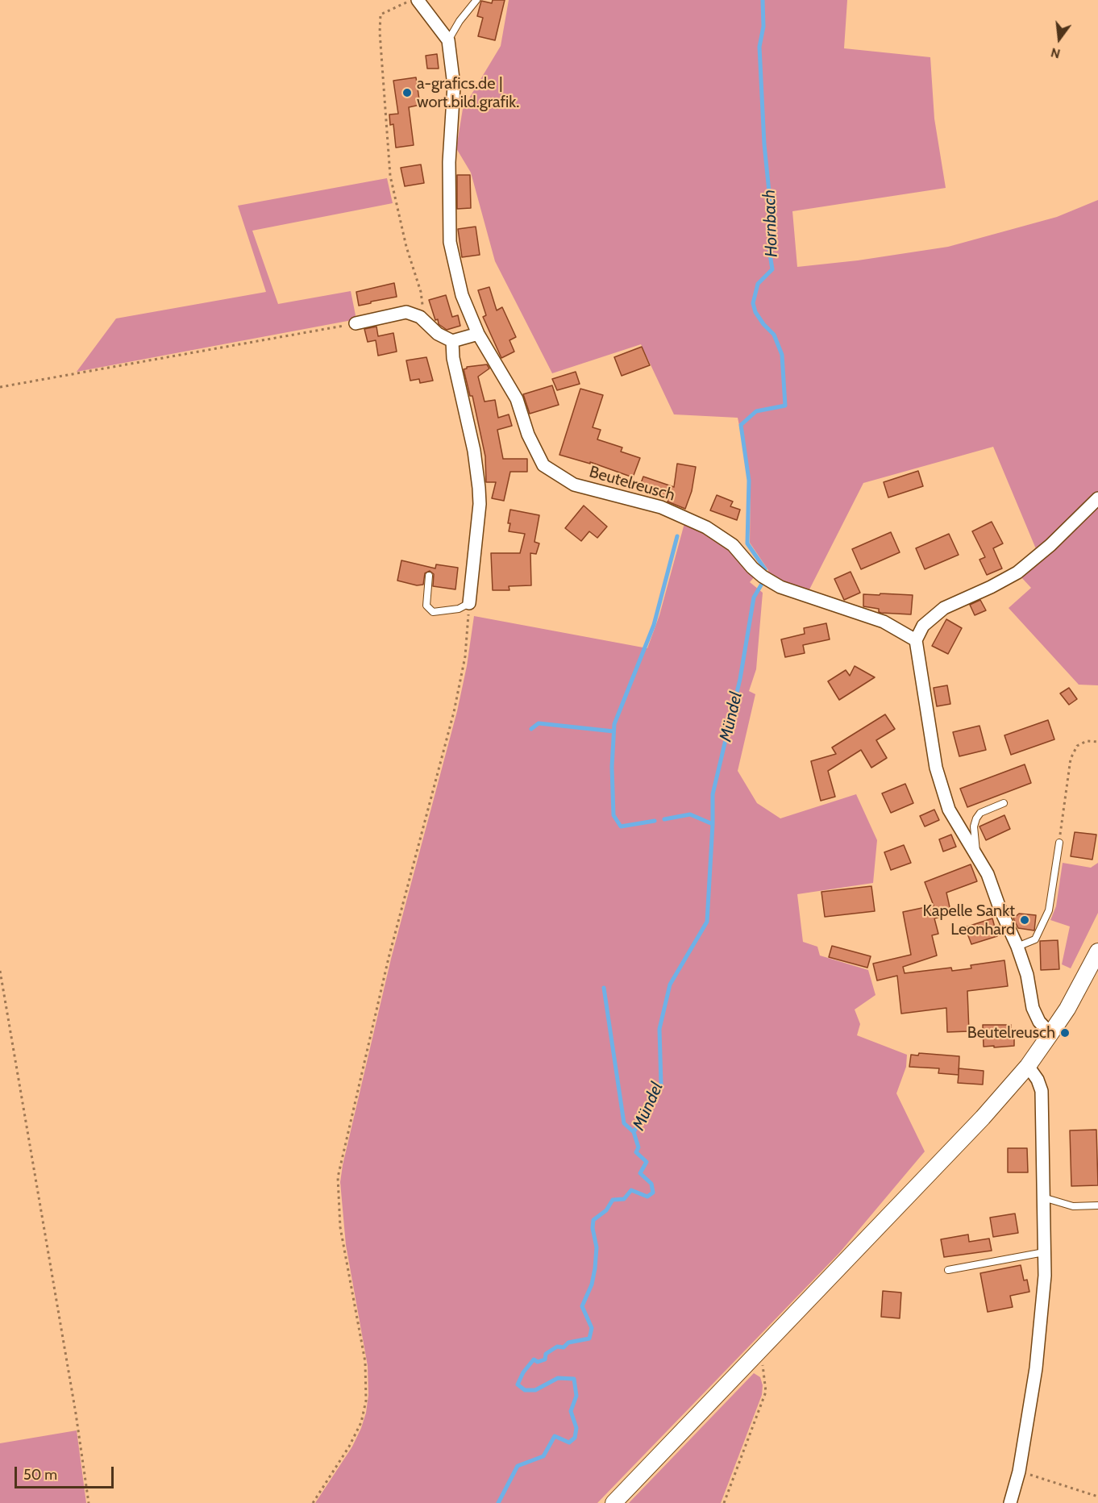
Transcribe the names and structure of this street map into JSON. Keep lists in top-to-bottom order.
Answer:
{
  "streets": {
    "street": ["Beutelreusch"]
  },
  "water": ["Hornbach", "Mündel"],
  "places": ["a-grafics.de | wort.bild.grafik.", "Kapelle Sankt Leonhard", "Beutelreusch"],
  "scale_bar": "50 m",
  "north": "bottom"
}
